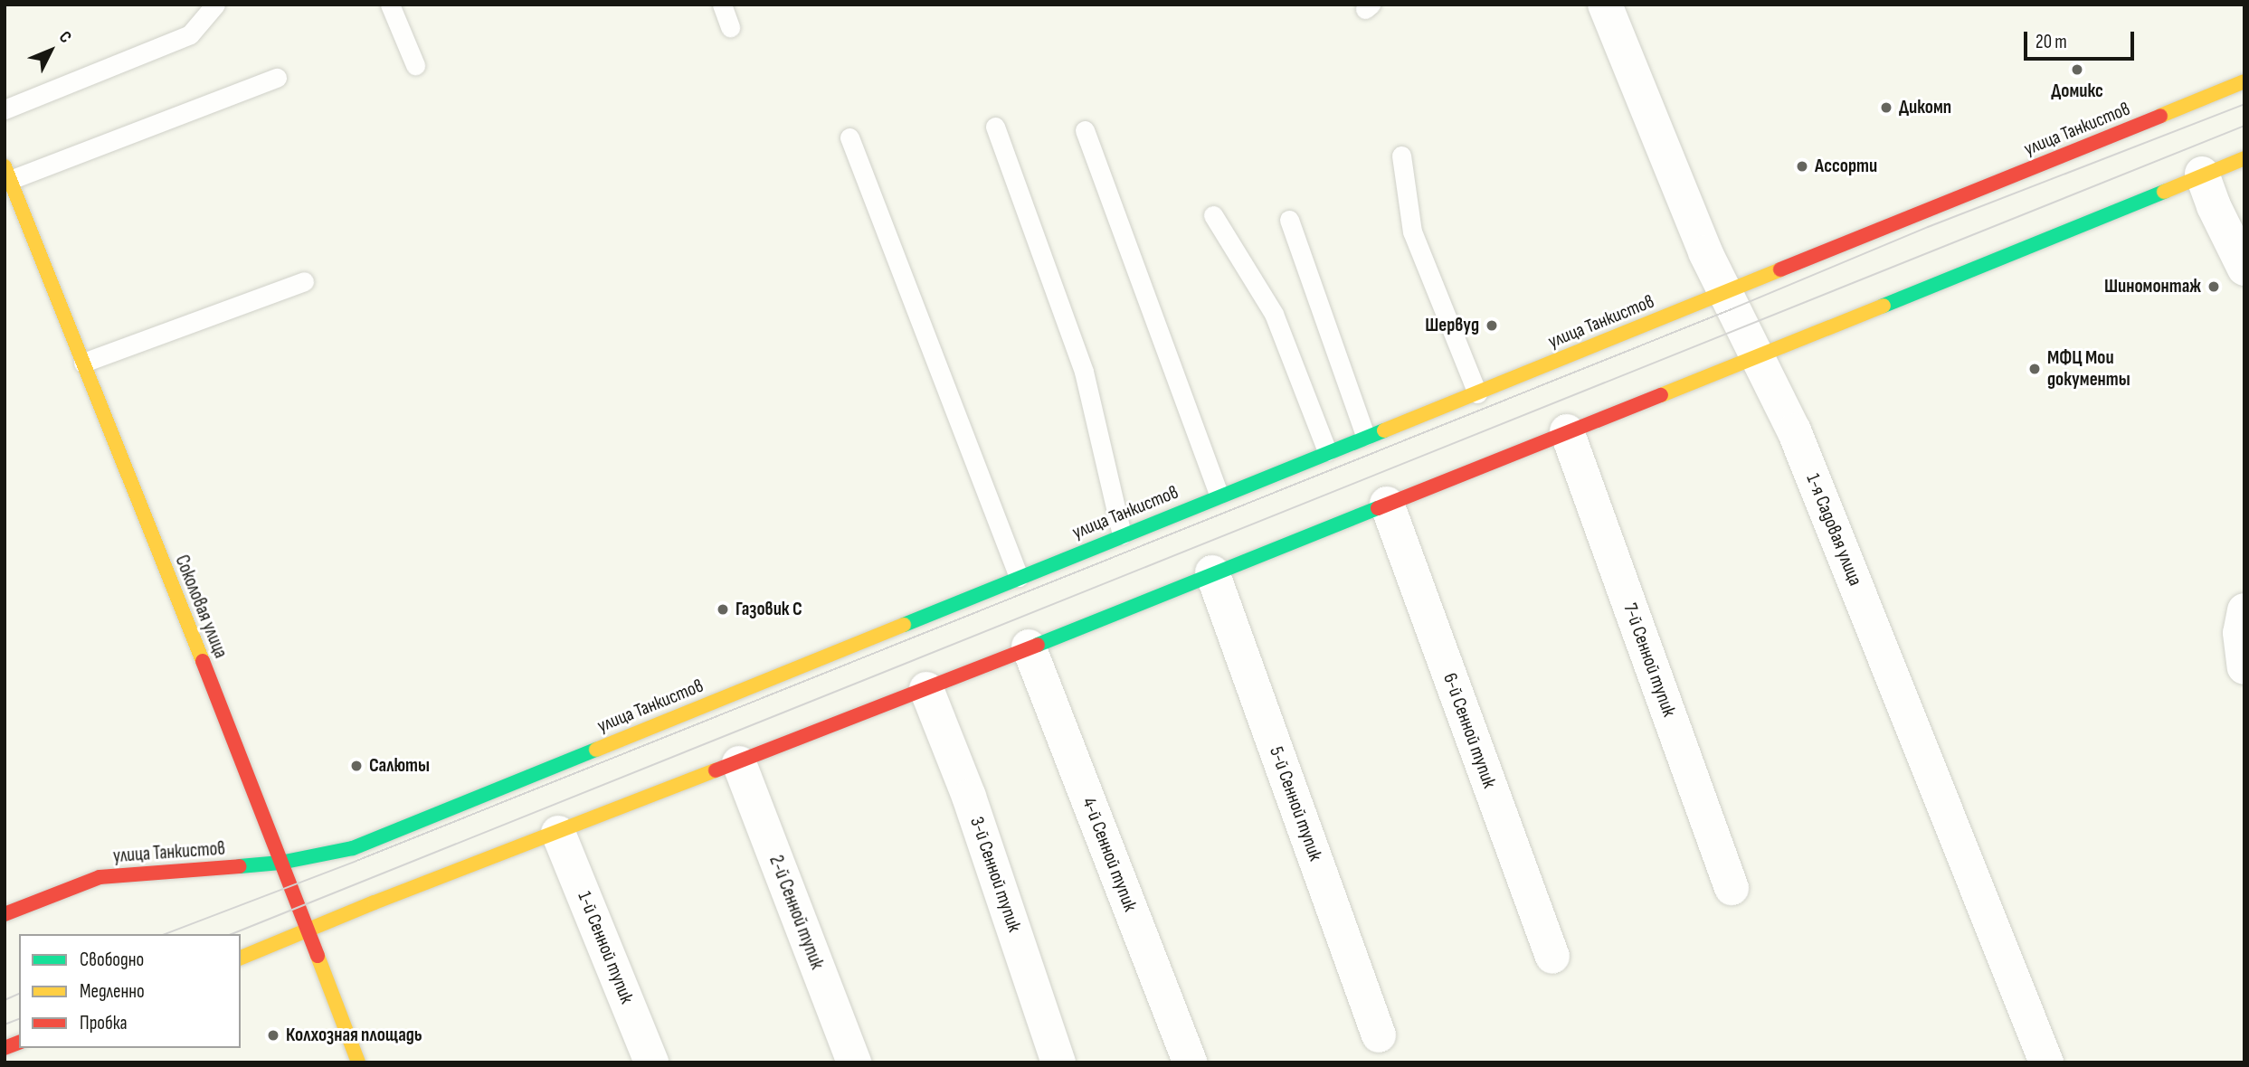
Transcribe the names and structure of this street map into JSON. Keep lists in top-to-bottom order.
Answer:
{
  "streets": {
    "main road": ["улица Танкистов", "Соколовая улица"],
    "street": [
      "1-я Садовая улица",
      "7-й Сенной тупик",
      "6-й Сенной тупик",
      "5-й Сенной тупик",
      "4-й Сенной тупик",
      "3-й Сенной тупик",
      "2-й Сенной тупик",
      "1-й Сенной тупик"
    ]
  },
  "crossings": [
    ["улица Танкистов", "1-я Садовая улица"],
    ["улица Танкистов", "Соколовая улица"]
  ],
  "places": [
    "Домикс",
    "Дикомп",
    "Ассорти",
    "Шиномонтаж",
    "Шервуд",
    "МФЦ Мои документы",
    "Газовик С",
    "Салюты",
    "Колхозная площадь"
  ],
  "legend": ["Свободно", "Медленно", "Пробка"],
  "scale_bar": "20 m",
  "north": "top right"
}
